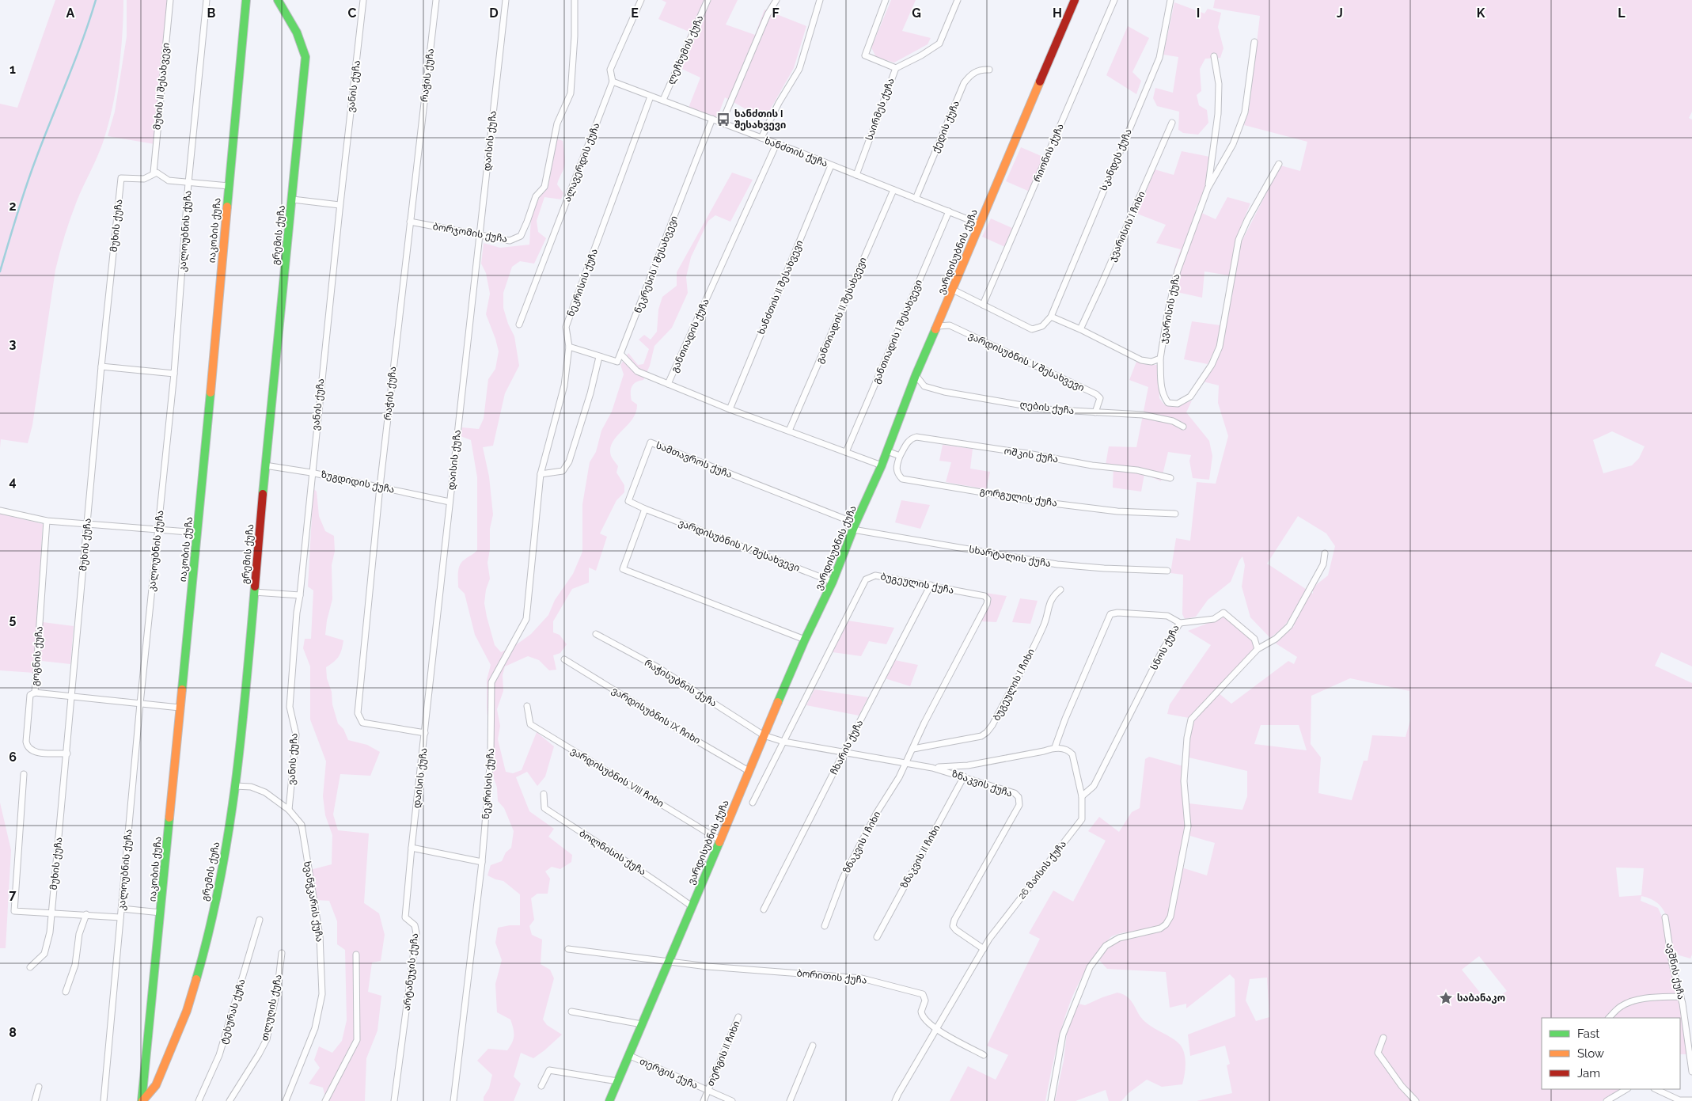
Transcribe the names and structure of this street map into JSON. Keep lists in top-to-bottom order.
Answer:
{
  "streets": {
    "street": [
      "ლეჩხუმის ქუჩა",
      "რაჭის ქუჩა",
      "მუხის II შესახვევი",
      "ვანის ქუჩა",
      "საირმეს ქუჩა",
      "ქედის ქუჩა",
      "დაისის ქუჩა",
      "ხანძთის ქუჩა",
      "რიონის ქუჩა",
      "სკანდეს ქუჩა",
      "ალავერდის ქუჩა",
      "მუხის ქუჩა",
      "ჯვარისის I ჩიხი",
      "იაკობის ქუჩა",
      "კალოუბნის ქუჩა",
      "ბორჯომის ქუჩა",
      "გრემის ქუჩა",
      "ვარდისუბნის ქუჩა",
      "ნეკრესის I შესახვევი",
      "ნეკრისის ქუჩა",
      "ხანძთის II შესახვევი",
      "ჯვარისის ქუჩა",
      "განთიადის II შესახვევი",
      "განთიადის I შესახვევი",
      "განთიადის ქუჩა",
      "ვარდისუბნის V შესახვევი",
      "ღების ქუჩა",
      "ოშკის ქუჩა",
      "სამთავროს ქუჩა",
      "ზუგდიდის ქუჩა",
      "გორგულის ქუჩა",
      "ვარდისუბნის IV შესახვევი",
      "სხარტალის ქუჩა",
      "ბუგეულის ქუჩა",
      "სნოს ქუჩა",
      "გოგნის ქუჩა",
      "რაჭისუბნის ქუჩა",
      "ბუგეულის I ჩიხი",
      "ვარდისუბნის IX ჩიხი",
      "ჩხარის ქუჩა",
      "ვარდისუბნის VIII ჩიხი",
      "ზნაკვის ქუჩა",
      "ზნაკვის I ჩიხი",
      "ბოლნისის ქუჩა",
      "ზნაკვის II ჩიხი",
      "26 მაისის ქუჩა",
      "ხვანჭკარის ქუჩა",
      "ავშნის ქუჩა",
      "არტანუჯის ქუჩა",
      "ბორითის ქუჩა",
      "თლუღის ქუჩა",
      "ტეხურას ქუჩა",
      "თერგის II ჩიხი",
      "თერგის ქუჩა"
    ]
  },
  "crossings": [
    ["ლეჩხუმის ქუჩა", "ხანძთის ქუჩა"],
    ["რაჭის ქუჩა", "დაისის ქუჩა"],
    ["რაჭის ქუჩა", "ბორჯომის ქუჩა"],
    ["რაჭის ქუჩა", "ზუგდიდის ქუჩა"],
    ["მუხის II შესახვევი", "მუხის ქუჩა"],
    ["ვანის ქუჩა", "ზუგდიდის ქუჩა"],
    ["ვანის ქუჩა", "ხვანჭკარის ქუჩა"],
    ["საირმეს ქუჩა", "ხანძთის ქუჩა"],
    ["ქედის ქუჩა", "ხანძთის ქუჩა"],
    ["დაისის ქუჩა", "ბორჯომის ქუჩა"],
    ["დაისის ქუჩა", "ზუგდიდის ქუჩა"],
    ["დაისის ქუჩა", "არტანუჯის ქუჩა"],
    ["ხანძთის ქუჩა", "ალავერდის ქუჩა"],
    ["ხანძთის ქუჩა", "ვარდისუბნის ქუჩა"],
    ["ხანძთის ქუჩა", "ნეკრესის I შესახვევი"],
    ["ხანძთის ქუჩა", "ნეკრისის ქუჩა"],
    ["ხანძთის ქუჩა", "ხანძთის II შესახვევი"],
    ["ხანძთის ქუჩა", "განთიადის II შესახვევი"],
    ["ხანძთის ქუჩა", "განთიადის I შესახვევი"],
    ["ხანძთის ქუჩა", "განთიადის ქუჩა"],
    ["მუხის ქუჩა", "გოგნის ქუჩა"],
    ["იაკობის ქუჩა", "გრემის ქუჩა"],
    ["იაკობის ქუჩა", "გოგნის ქუჩა"],
    ["კალოუბნის ქუჩა", "გოგნის ქუჩა"],
    ["გრემის ქუჩა", "ზუგდიდის ქუჩა"],
    ["გრემის ქუჩა", "ხვანჭკარის ქუჩა"],
    ["ვარდისუბნის ქუჩა", "განთიადის ქუჩა"],
    ["ვარდისუბნის ქუჩა", "ვარდისუბნის V შესახვევი"],
    ["ვარდისუბნის ქუჩა", "ღების ქუჩა"],
    ["ვარდისუბნის ქუჩა", "სამთავროს ქუჩა"],
    ["ვარდისუბნის ქუჩა", "ვარდისუბნის IV შესახვევი"],
    ["ვარდისუბნის ქუჩა", "სხარტალის ქუჩა"],
    ["ვარდისუბნის ქუჩა", "რაჭისუბნის ქუჩა"],
    ["ვარდისუბნის ქუჩა", "ვარდისუბნის IX ჩიხი"],
    ["ვარდისუბნის ქუჩა", "ვარდისუბნის VIII ჩიხი"],
    ["ვარდისუბნის ქუჩა", "ზნაკვის ქუჩა"],
    ["ვარდისუბნის ქუჩა", "ბოლნისის ქუჩა"],
    ["ვარდისუბნის ქუჩა", "ბორითის ქუჩა"],
    ["ვარდისუბნის ქუჩა", "თერგის ქუჩა"],
    ["ხანძთის II შესახვევი", "განთიადის ქუჩა"],
    ["განთიადის II შესახვევი", "განთიადის ქუჩა"],
    ["განთიადის I შესახვევი", "განთიადის ქუჩა"],
    ["ვარდისუბნის V შესახვევი", "ღების ქუჩა"],
    ["ოშკის ქუჩა", "გორგულის ქუჩა"],
    ["სამთავროს ქუჩა", "ვარდისუბნის IV შესახვევი"],
    ["სამთავროს ქუჩა", "სხარტალის ქუჩა"],
    ["ბუგეულის ქუჩა", "ბუგეულის I ჩიხი"],
    ["ბუგეულის ქუჩა", "ჩხარის ქუჩა"],
    ["ბუგეულის ქუჩა", "ზნაკვის ქუჩა"],
    ["ბუგეულის ქუჩა", "ზნაკვის I ჩიხი"],
    ["სნოს ქუჩა", "26 მაისის ქუჩა"],
    ["რაჭისუბნის ქუჩა", "ზნაკვის ქუჩა"],
    ["ჩხარის ქუჩა", "ზნაკვის ქუჩა"],
    ["ზნაკვის ქუჩა", "ზნაკვის I ჩიხი"],
    ["ზნაკვის ქუჩა", "ზნაკვის II ჩიხი"],
    ["ზნაკვის ქუჩა", "26 მაისის ქუჩა"],
    ["26 მაისის ქუჩა", "ბორითის ქუჩა"],
    ["თერგის II ჩიხი", "თერგის ქუჩა"]
  ],
  "places": {
    "bus stop": ["ხანძთის I შესახვევი"],
    "place": ["საბანაკო"]
  },
  "legend": ["Fast", "Slow", "Jam"],
  "grid": {
    "columns": [
      "A",
      "B",
      "C",
      "D",
      "E",
      "F",
      "G",
      "H",
      "I",
      "J",
      "K",
      "L"
    ],
    "rows": [
      "1",
      "2",
      "3",
      "4",
      "5",
      "6",
      "7",
      "8"
    ]
  }
}
